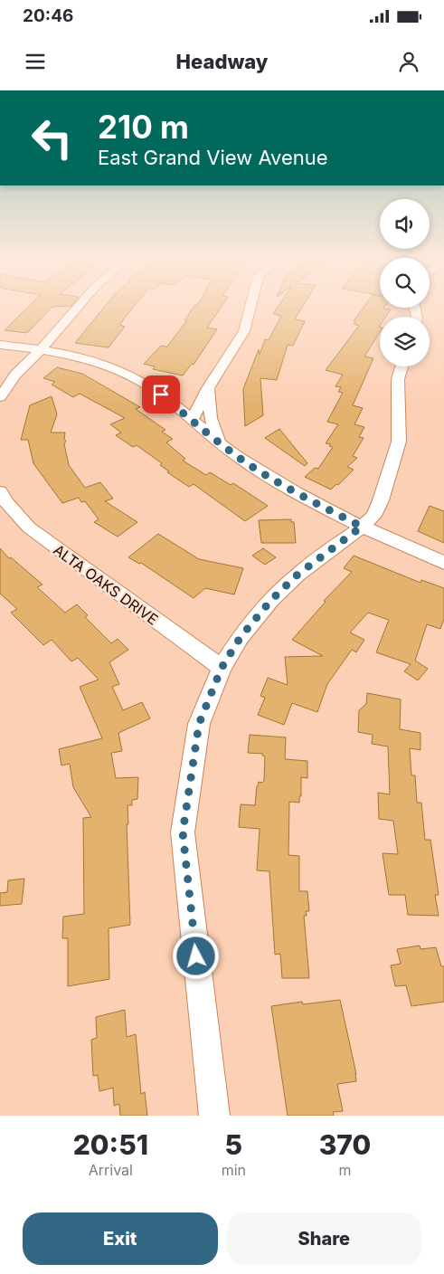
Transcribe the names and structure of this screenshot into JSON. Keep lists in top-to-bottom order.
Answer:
{
  "streets": {
    "street": ["ALTA OAKS DRIVE"]
  },
  "page": {
    "status": "20:46",
    "header": "Headway",
    "turn": ["210 m", "East Grand View Avenue"],
    "eta": [
      "20:51",
      "Arrival",
      "5",
      "min",
      "370",
      "m"
    ],
    "buttons": ["Exit", "Share"]
  }
}
